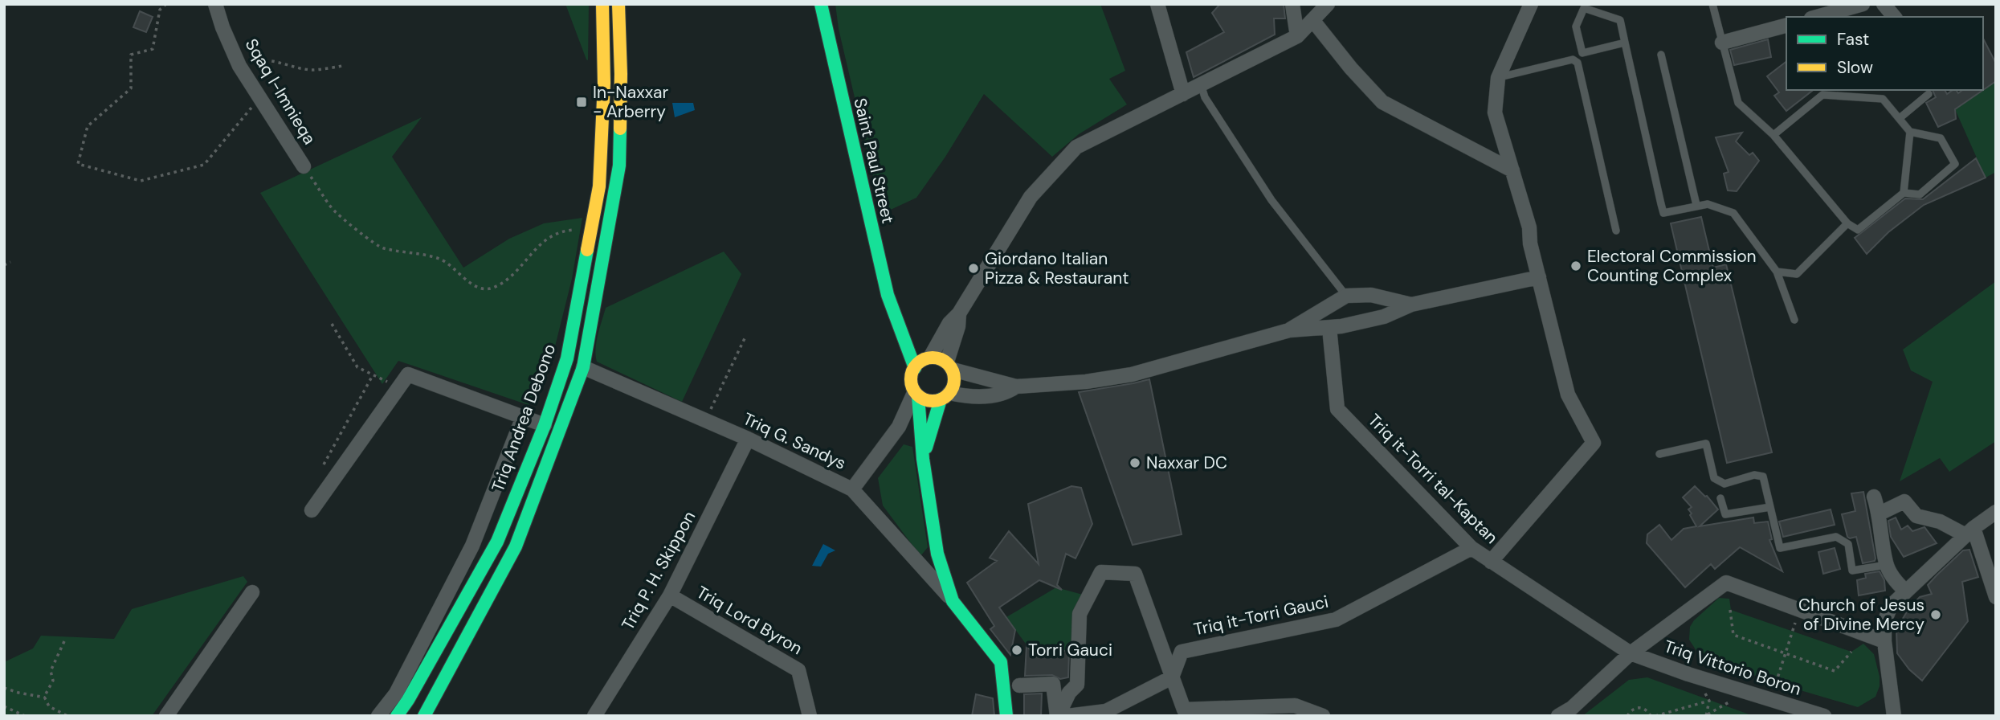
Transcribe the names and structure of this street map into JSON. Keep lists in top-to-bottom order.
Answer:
{
  "streets": {
    "main road": ["Saint Paul Street", "Triq Andrea Debono"],
    "street": [
      "Sqaq l-Imnieqa",
      "Triq G. Sandys",
      "Triq it-Torri tal-Kaptan",
      "Triq P. H. Skippon",
      "Triq it-Torri Gauci",
      "Triq Lord Byron",
      "Triq Vittorio Boron"
    ]
  },
  "crossings": [
    ["Saint Paul Street", "Triq G. Sandys"],
    ["Triq G. Sandys", "Triq P. H. Skippon"],
    ["Triq it-Torri tal-Kaptan", "Triq it-Torri Gauci"],
    ["Triq it-Torri tal-Kaptan", "Triq Vittorio Boron"],
    ["Triq P. H. Skippon", "Triq Lord Byron"]
  ],
  "places": {
    "transit": ["In-Naxxar - Arberry"],
    "other": [
      "Electoral Commission Counting Complex",
      "Giordano Italian Pizza & Restaurant",
      "Naxxar DC",
      "Church of Jesus of Divine Mercy",
      "Torri Gauci"
    ]
  },
  "legend": ["Fast", "Slow"]
}
